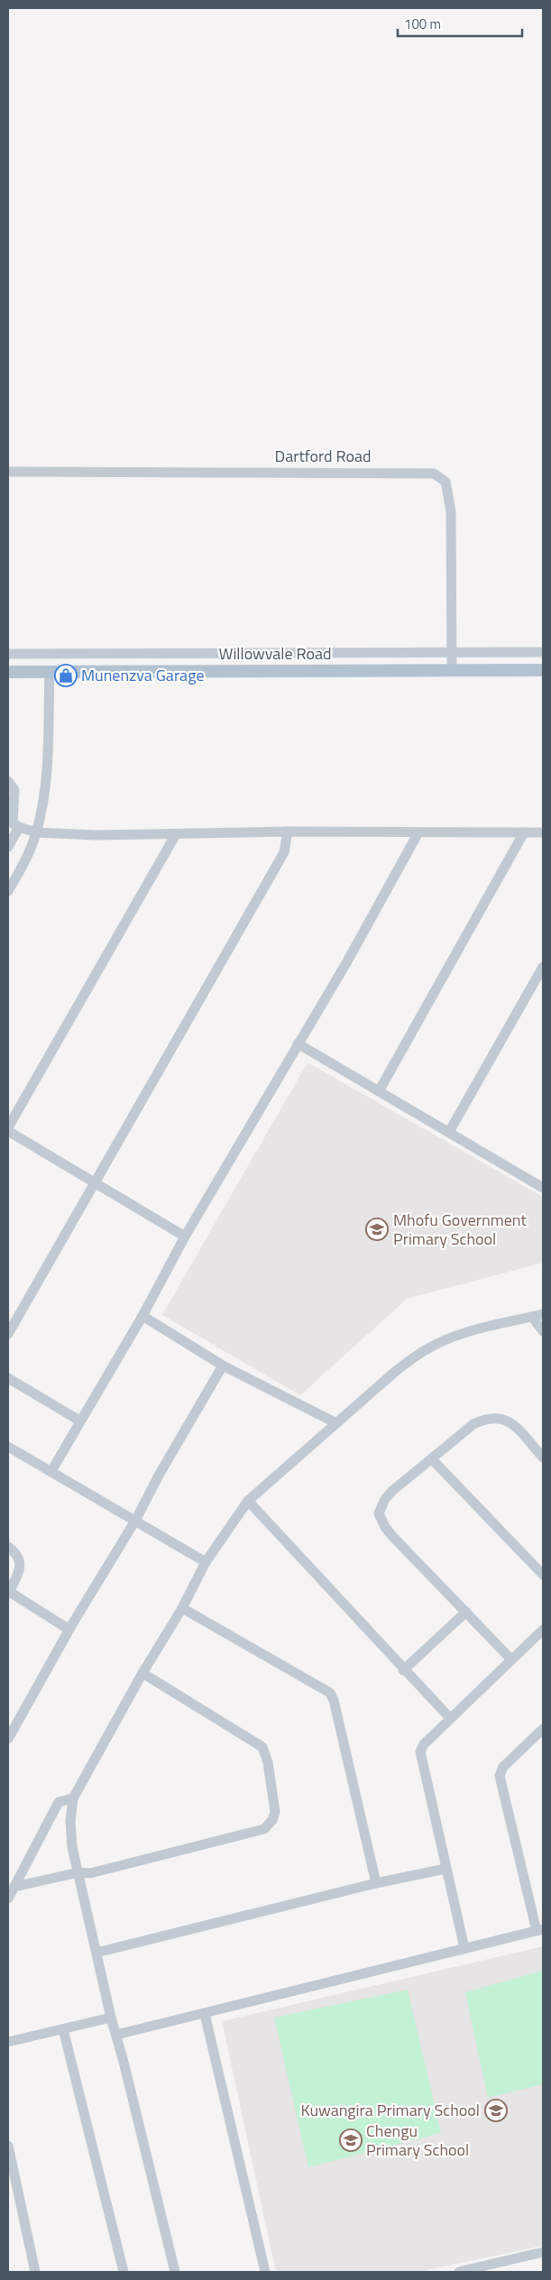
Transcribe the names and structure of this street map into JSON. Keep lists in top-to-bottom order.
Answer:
{
  "streets": {
    "main road": ["Willowvale Road"],
    "street": ["Dartford Road"]
  },
  "crossings": [
    ["Dartford Road", "Willowvale Road"]
  ],
  "places": {
    "shop": ["Munenzva Garage"],
    "school or university": ["Mhofu Government Primary School", "Kuwangira Primary School", "Chengu Primary School"]
  },
  "scale_bar": "100 m"
}
